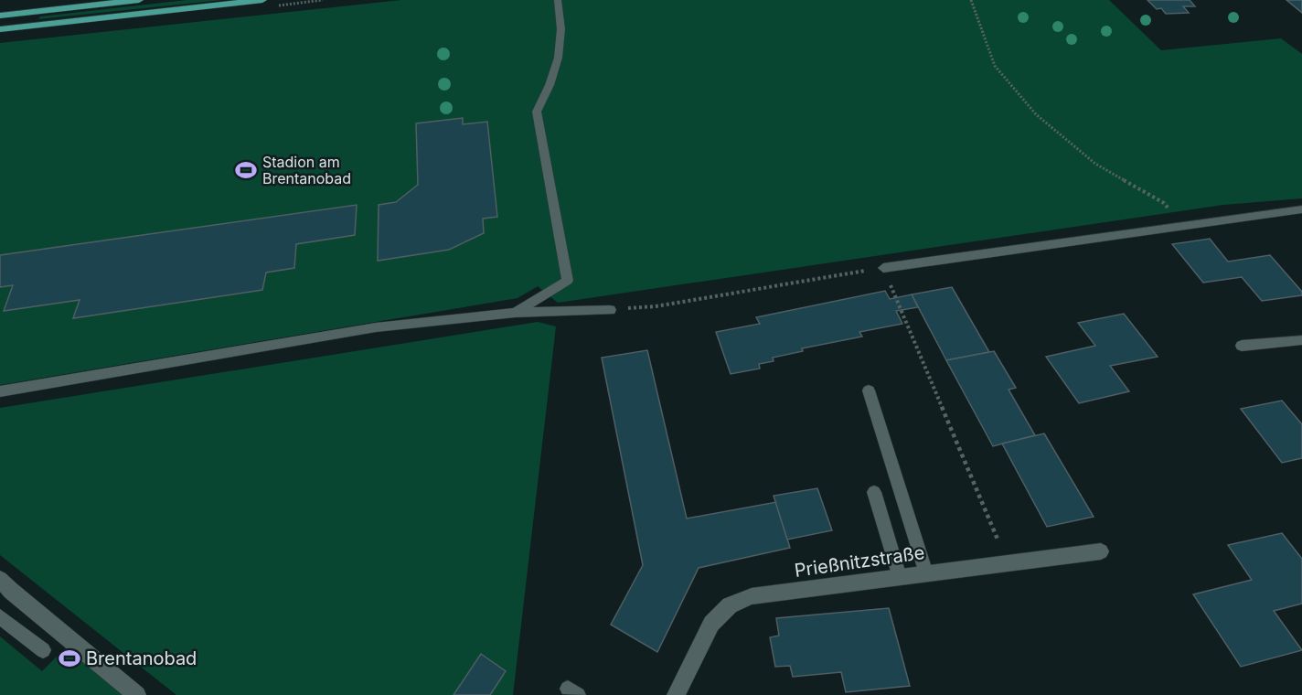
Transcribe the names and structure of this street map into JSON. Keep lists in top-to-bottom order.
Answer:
{
  "streets": {
    "street": ["Prießnitzstraße"]
  },
  "places": {
    "sports": ["Stadion am Brentanobad", "Brentanobad"]
  }
}
